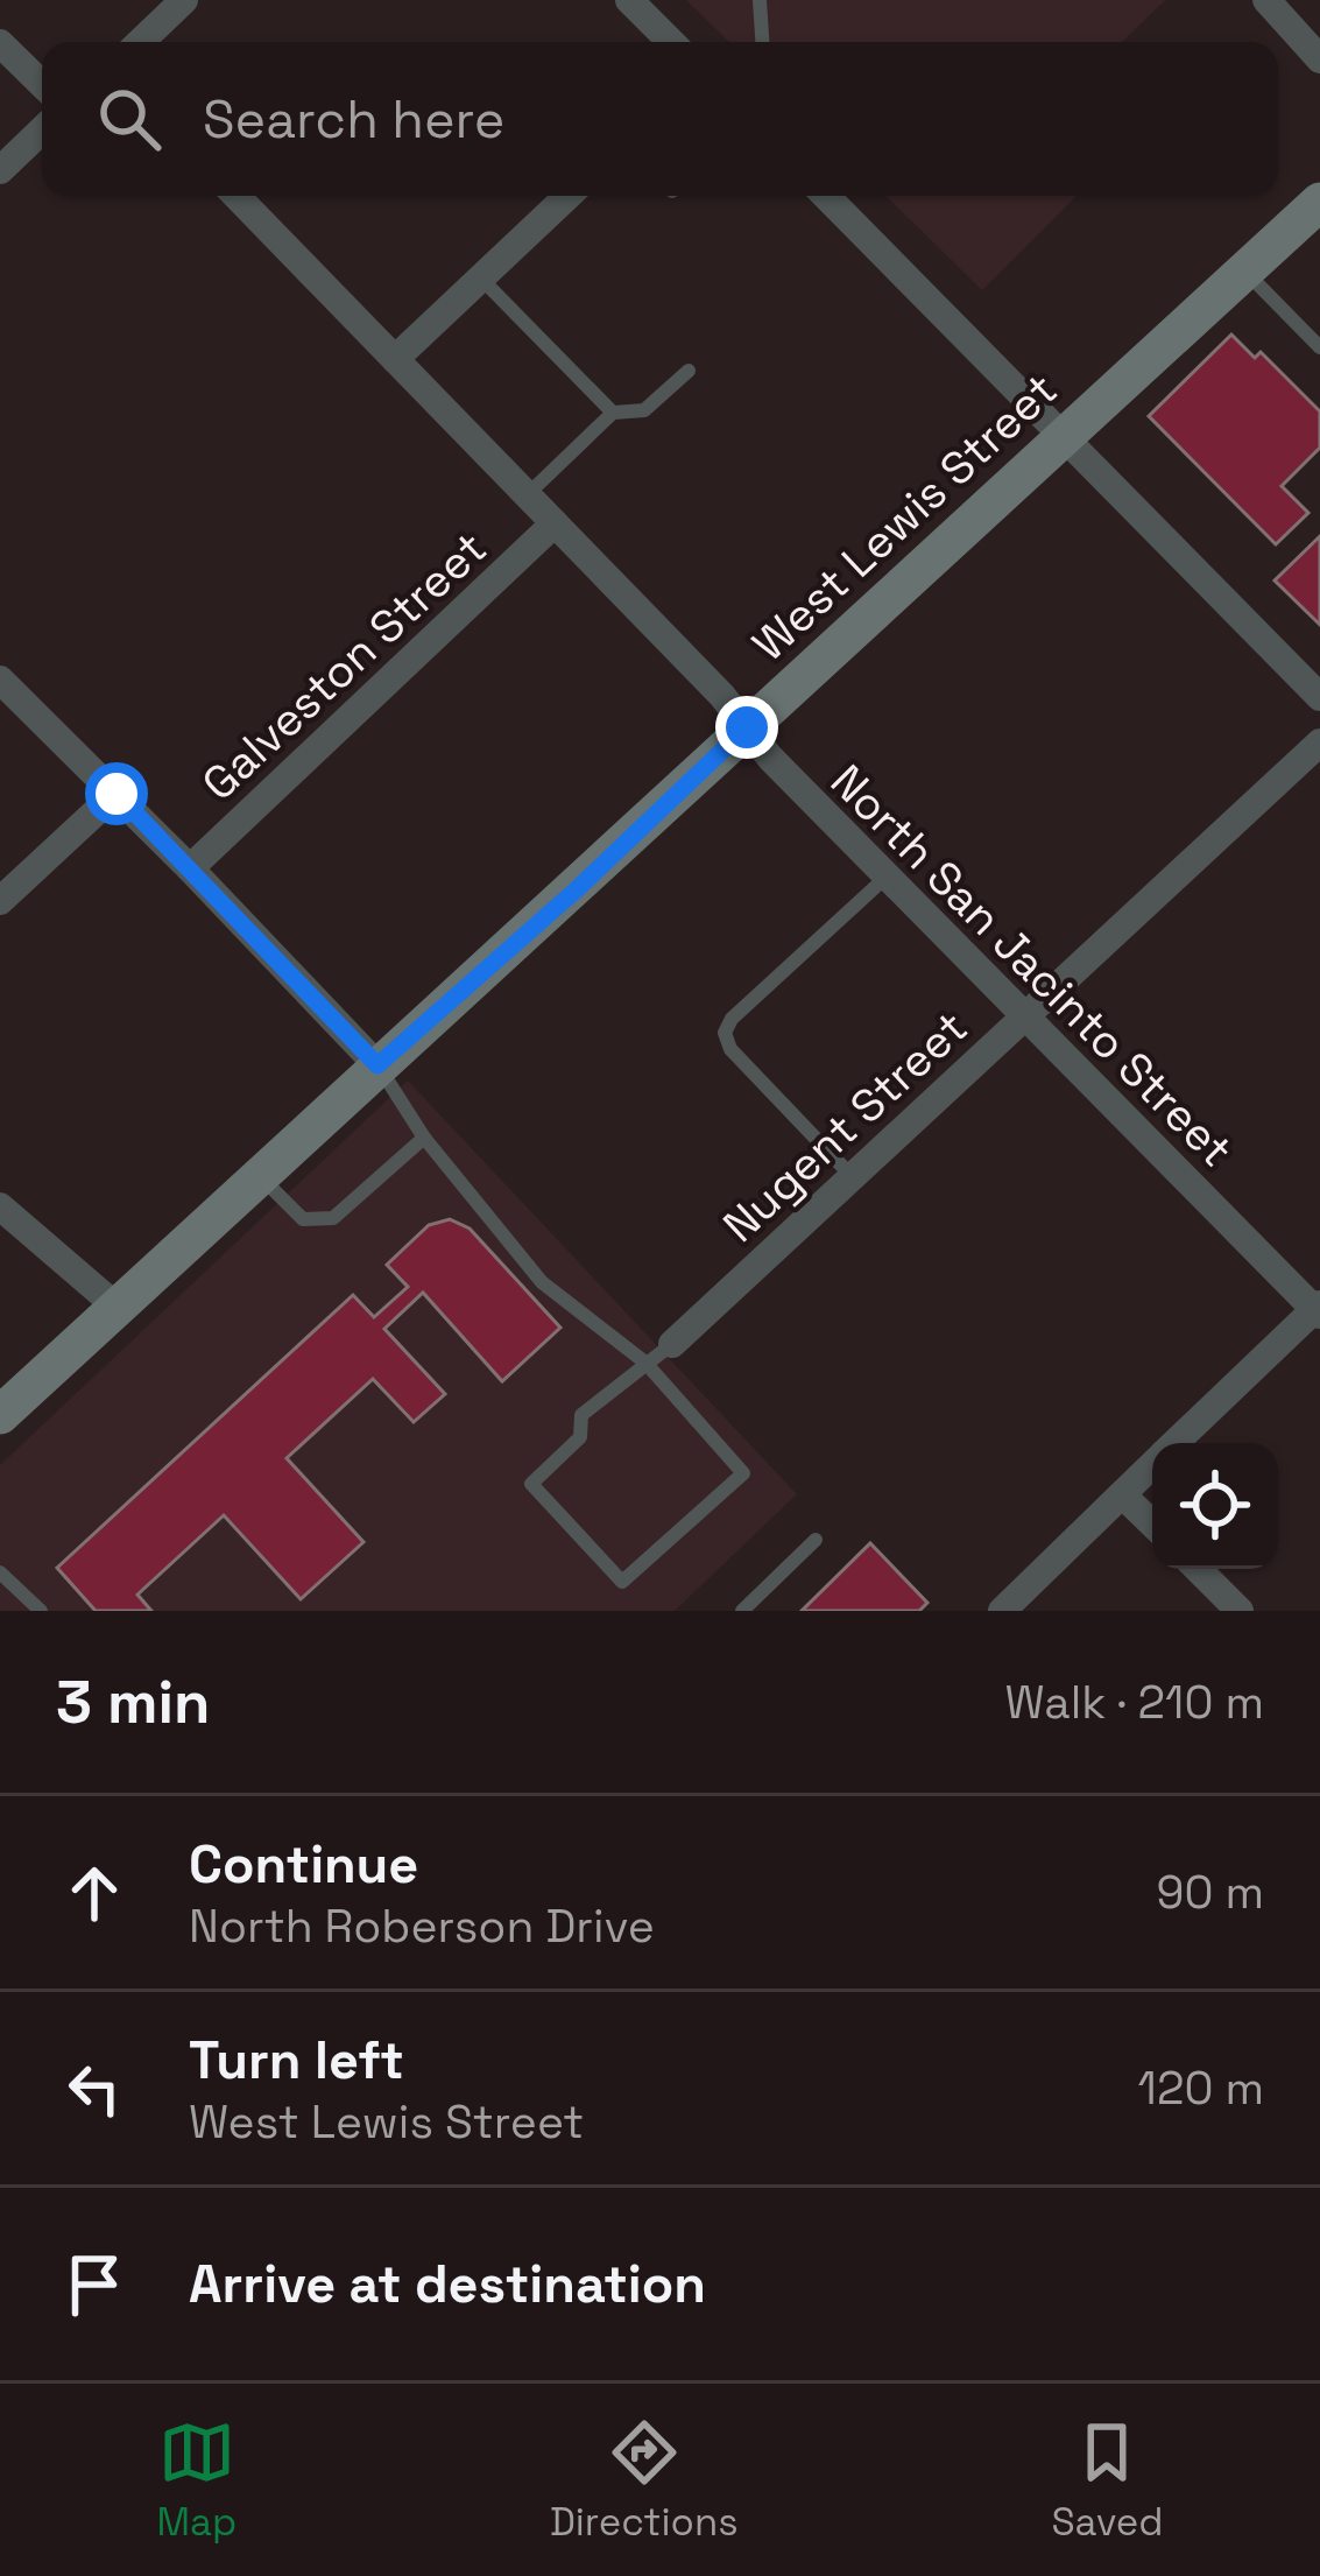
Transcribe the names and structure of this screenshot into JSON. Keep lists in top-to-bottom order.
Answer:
{
  "streets": {
    "street": [
      "West Lewis Street",
      "Galveston Street",
      "North San Jacinto Street",
      "Nugent Street"
    ]
  },
  "crossings": [
    ["West Lewis Street", "North San Jacinto Street"],
    ["Galveston Street", "North San Jacinto Street"],
    ["North San Jacinto Street", "Nugent Street"]
  ],
  "page": {
    "search": "Search here",
    "heading": ["3 min", "Walk · 210 m"],
    "list": [
      ["Continue", "North Roberson Drive", "90 m"],
      ["Turn left", "West Lewis Street", "120 m"],
      "Arrive at destination"
    ],
    "nav": ["Map", "Directions", "Saved"]
  }
}
